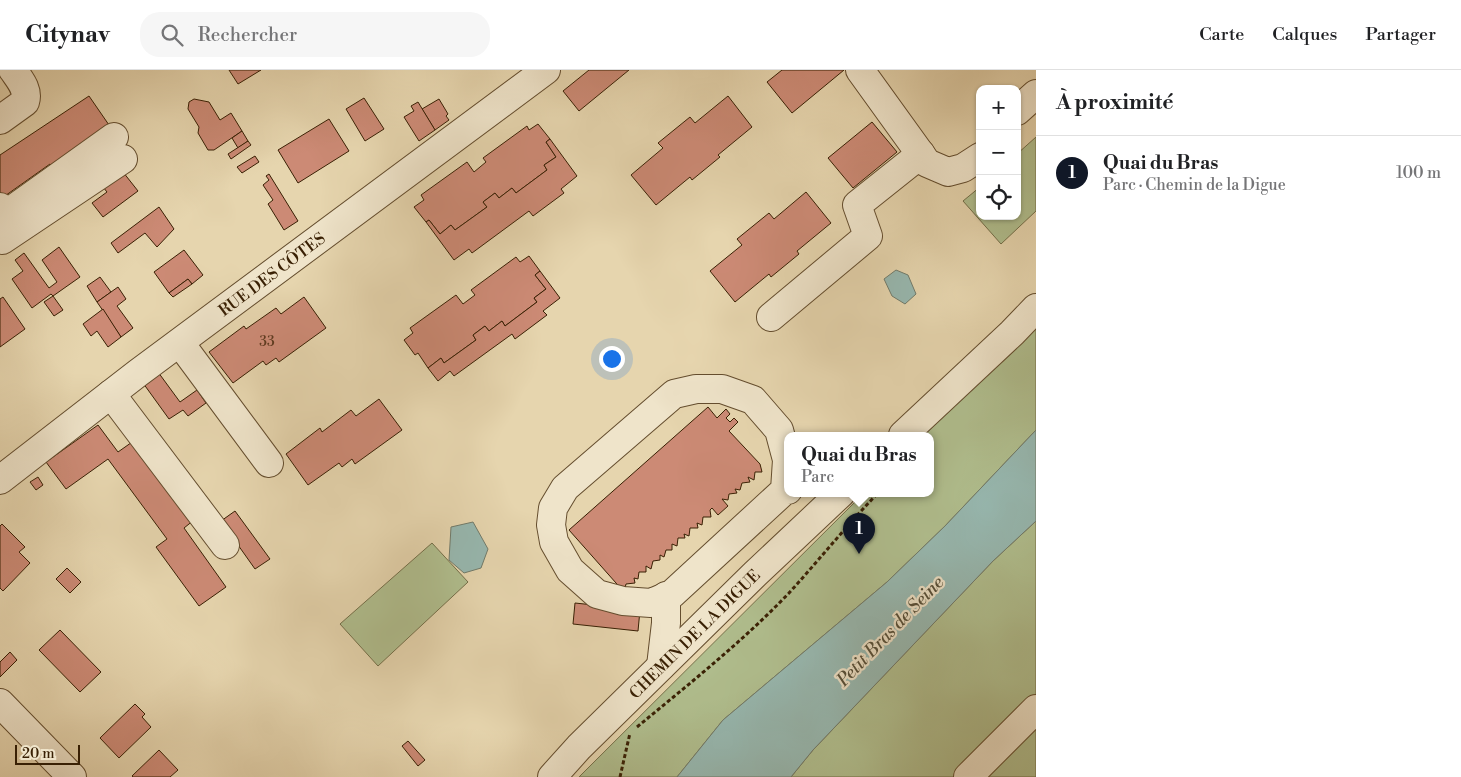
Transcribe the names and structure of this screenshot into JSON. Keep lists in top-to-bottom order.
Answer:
{
  "streets": {
    "street": ["RUE DES CÔTES", "CHEMIN DE LA DIGUE"]
  },
  "water": ["Petit Bras de Seine"],
  "house_numbers": ["33"],
  "scale_bar": "20 m",
  "page": {
    "header": "Citynav",
    "search": "Rechercher",
    "nav": ["Carte", "Calques", "Partager"],
    "heading": "À proximité",
    "map_buttons": ["+", "−"],
    "list": [
      {
        "mark": "1",
        "name": "Quai du Bras",
        "note": "Parc · Chemin de la Digue",
        "value": "100 m"
      }
    ],
    "popup": ["Quai du Bras", "Parc"],
    "pins": "1",
    "scale": "20 m"
  }
}
